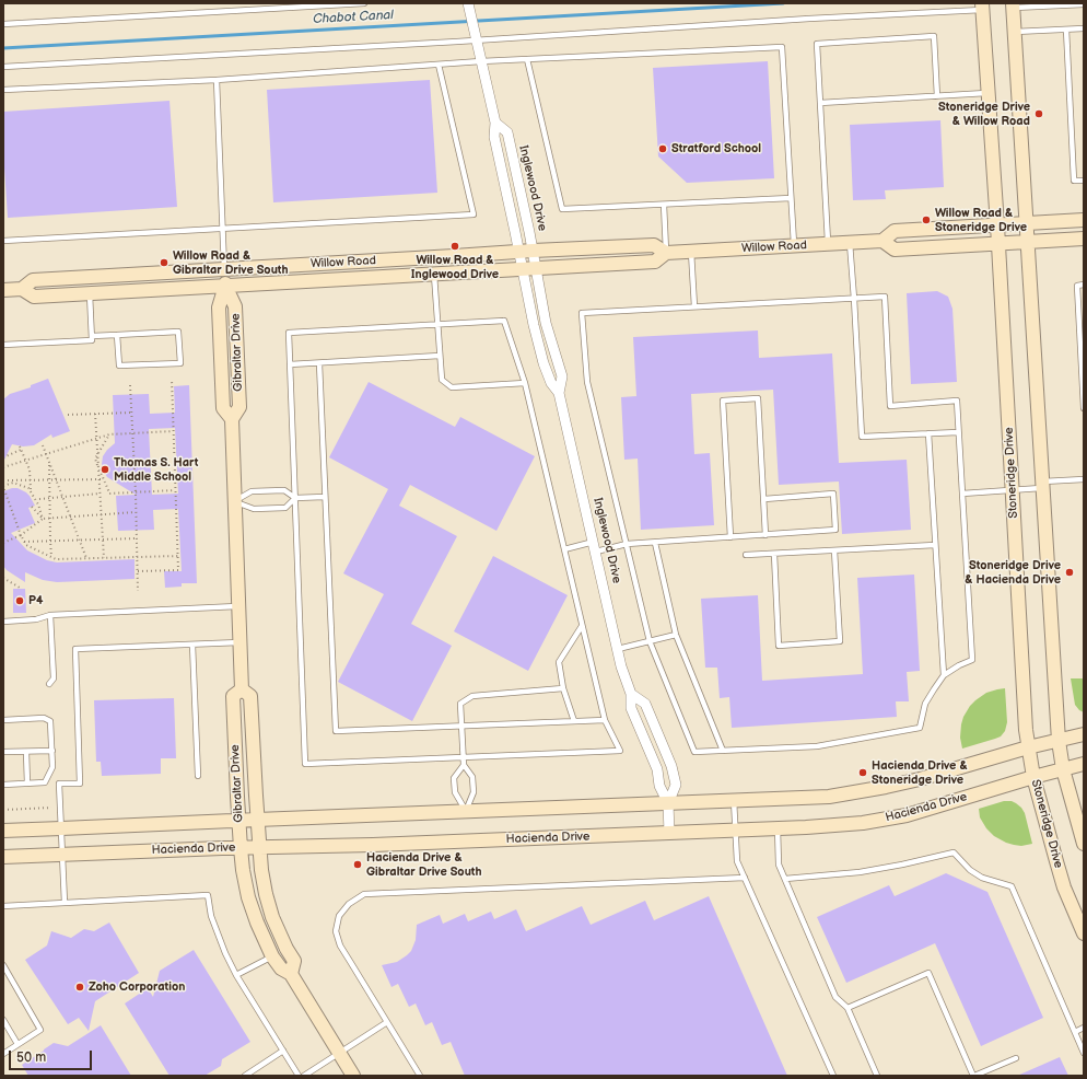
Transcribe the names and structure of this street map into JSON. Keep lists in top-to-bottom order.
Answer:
{
  "streets": {
    "main road": [
      "Willow Road",
      "Gibraltar Drive",
      "Stoneridge Drive",
      "Hacienda Drive"
    ],
    "street": ["Inglewood Drive"]
  },
  "crossings": [
    ["Inglewood Drive", "Willow Road"],
    ["Inglewood Drive", "Hacienda Drive"],
    ["Willow Road", "Gibraltar Drive"],
    ["Willow Road", "Stoneridge Drive"],
    ["Gibraltar Drive", "Hacienda Drive"],
    ["Stoneridge Drive", "Hacienda Drive"]
  ],
  "water": ["Chabot Canal"],
  "places": [
    "Stoneridge Drive & Willow Road",
    "Stratford School",
    "Willow Road & Stoneridge Drive",
    "Willow Road & Inglewood Drive",
    "Willow Road & Gibraltar Drive South",
    "Thomas S. Hart Middle School",
    "Stoneridge Drive & Hacienda Drive",
    "P4",
    "Hacienda Drive & Stoneridge Drive",
    "Hacienda Drive & Gibraltar Drive South",
    "Zoho Corporation"
  ],
  "scale_bar": "50 m"
}
